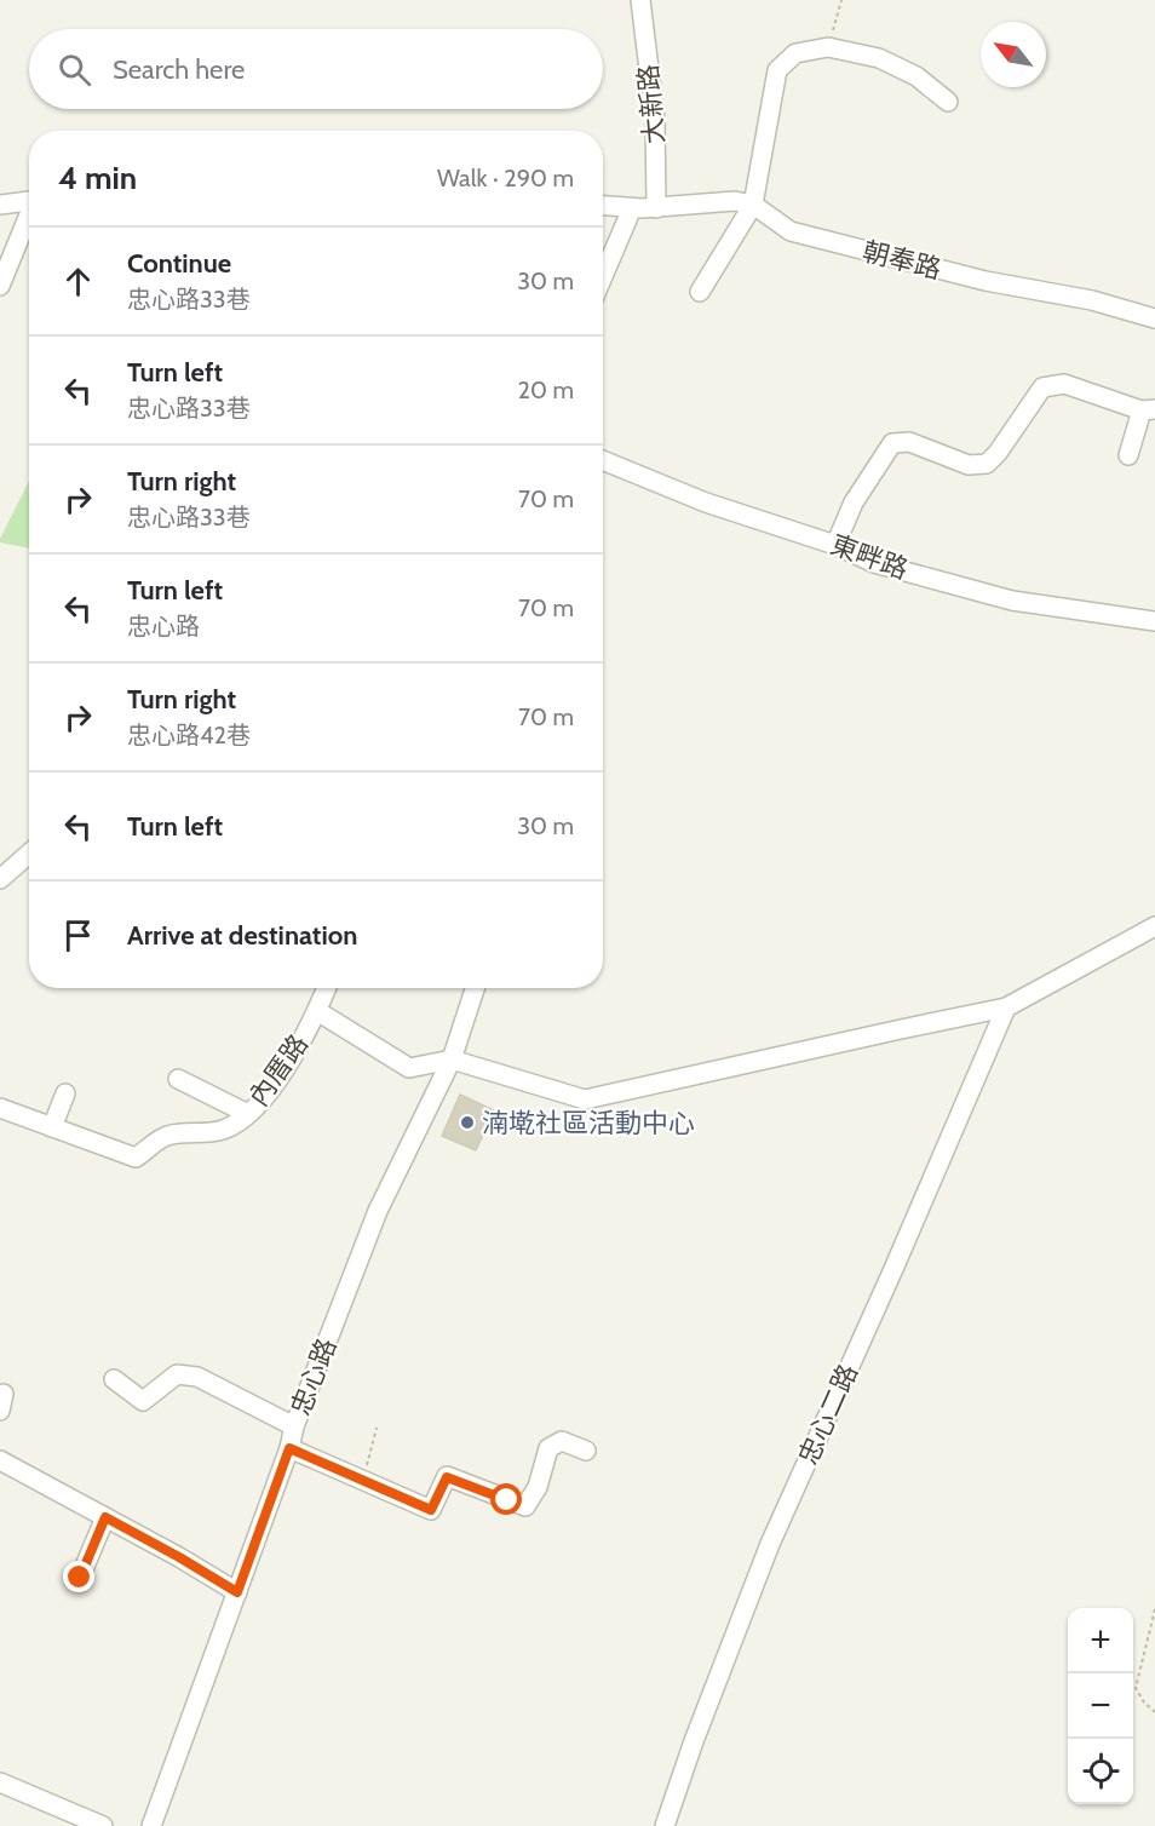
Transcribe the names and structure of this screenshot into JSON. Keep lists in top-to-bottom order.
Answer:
{
  "streets": {
    "street": [
      "大新路",
      "朝奉路",
      "東畔路",
      "內厝路",
      "忠心路",
      "忠心二路"
    ]
  },
  "places": ["湳墘社區活動中心"],
  "north": "top left",
  "page": {
    "search": "Search here",
    "heading": ["4 min", "Walk · 290 m"],
    "list": [
      ["Continue", "忠心路33巷", "30 m"],
      ["Turn left", "忠心路33巷", "20 m"],
      ["Turn right", "忠心路33巷", "70 m"],
      ["Turn left", "忠心路", "70 m"],
      ["Turn right", "忠心路42巷", "70 m"],
      ["Turn left", "30 m"],
      "Arrive at destination"
    ],
    "map_buttons": ["+", "−"]
  }
}
